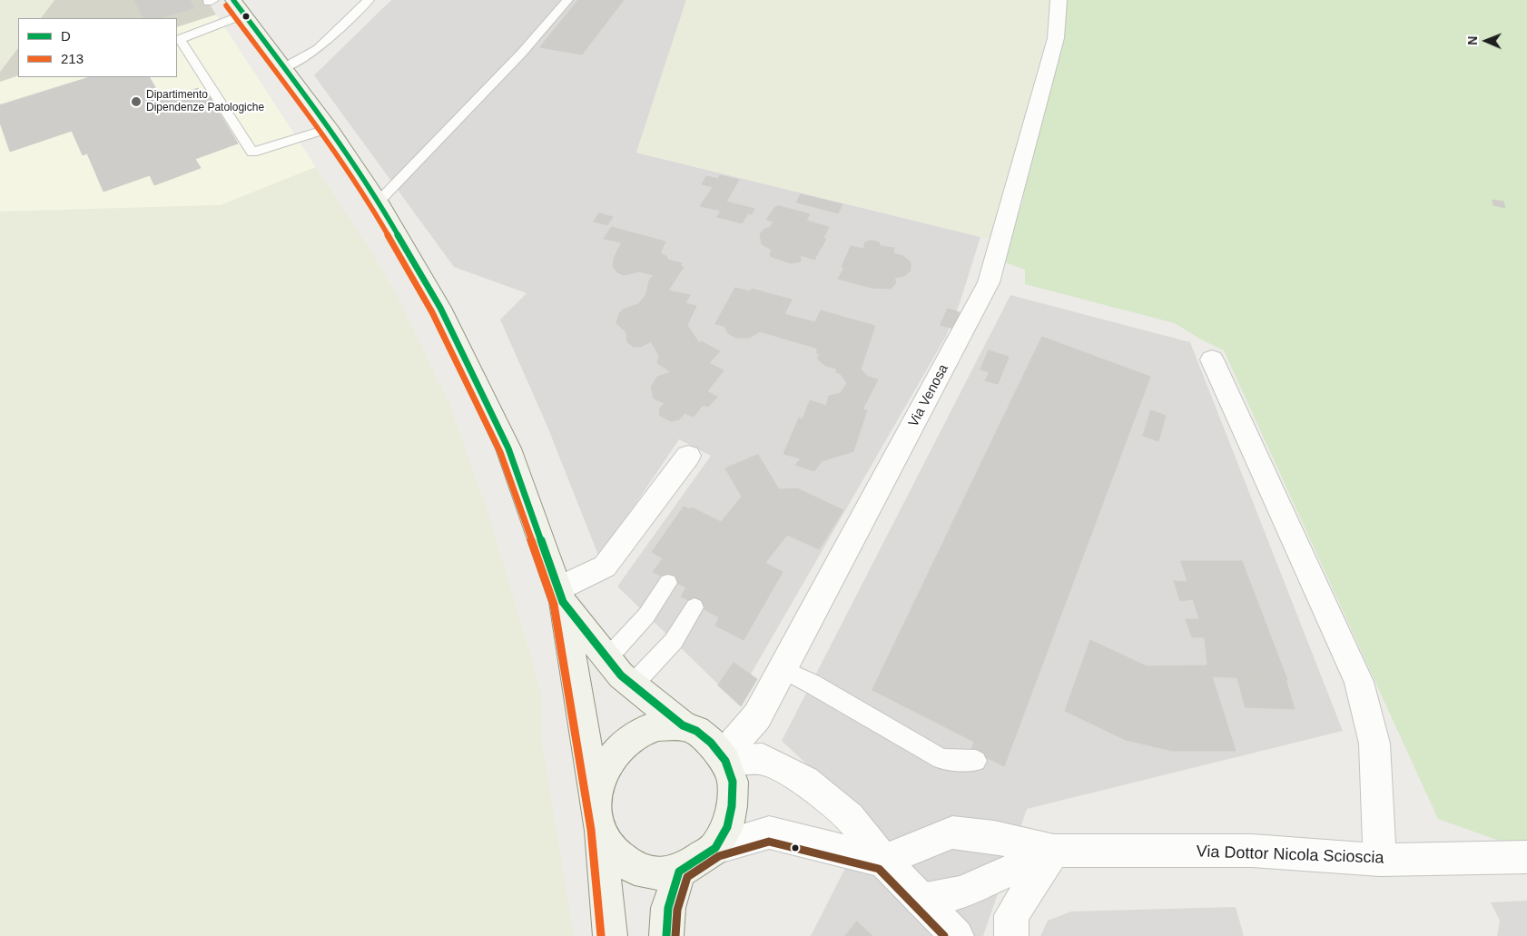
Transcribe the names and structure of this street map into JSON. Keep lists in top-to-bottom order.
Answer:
{
  "streets": {
    "street": ["Via Venosa", "Via Dottor Nicola Scioscia"]
  },
  "places": ["Dipartimento Dipendenze Patologiche"],
  "lines": ["transit line D", "transit line 213"],
  "legend": ["D", "213"],
  "north": "left"
}
